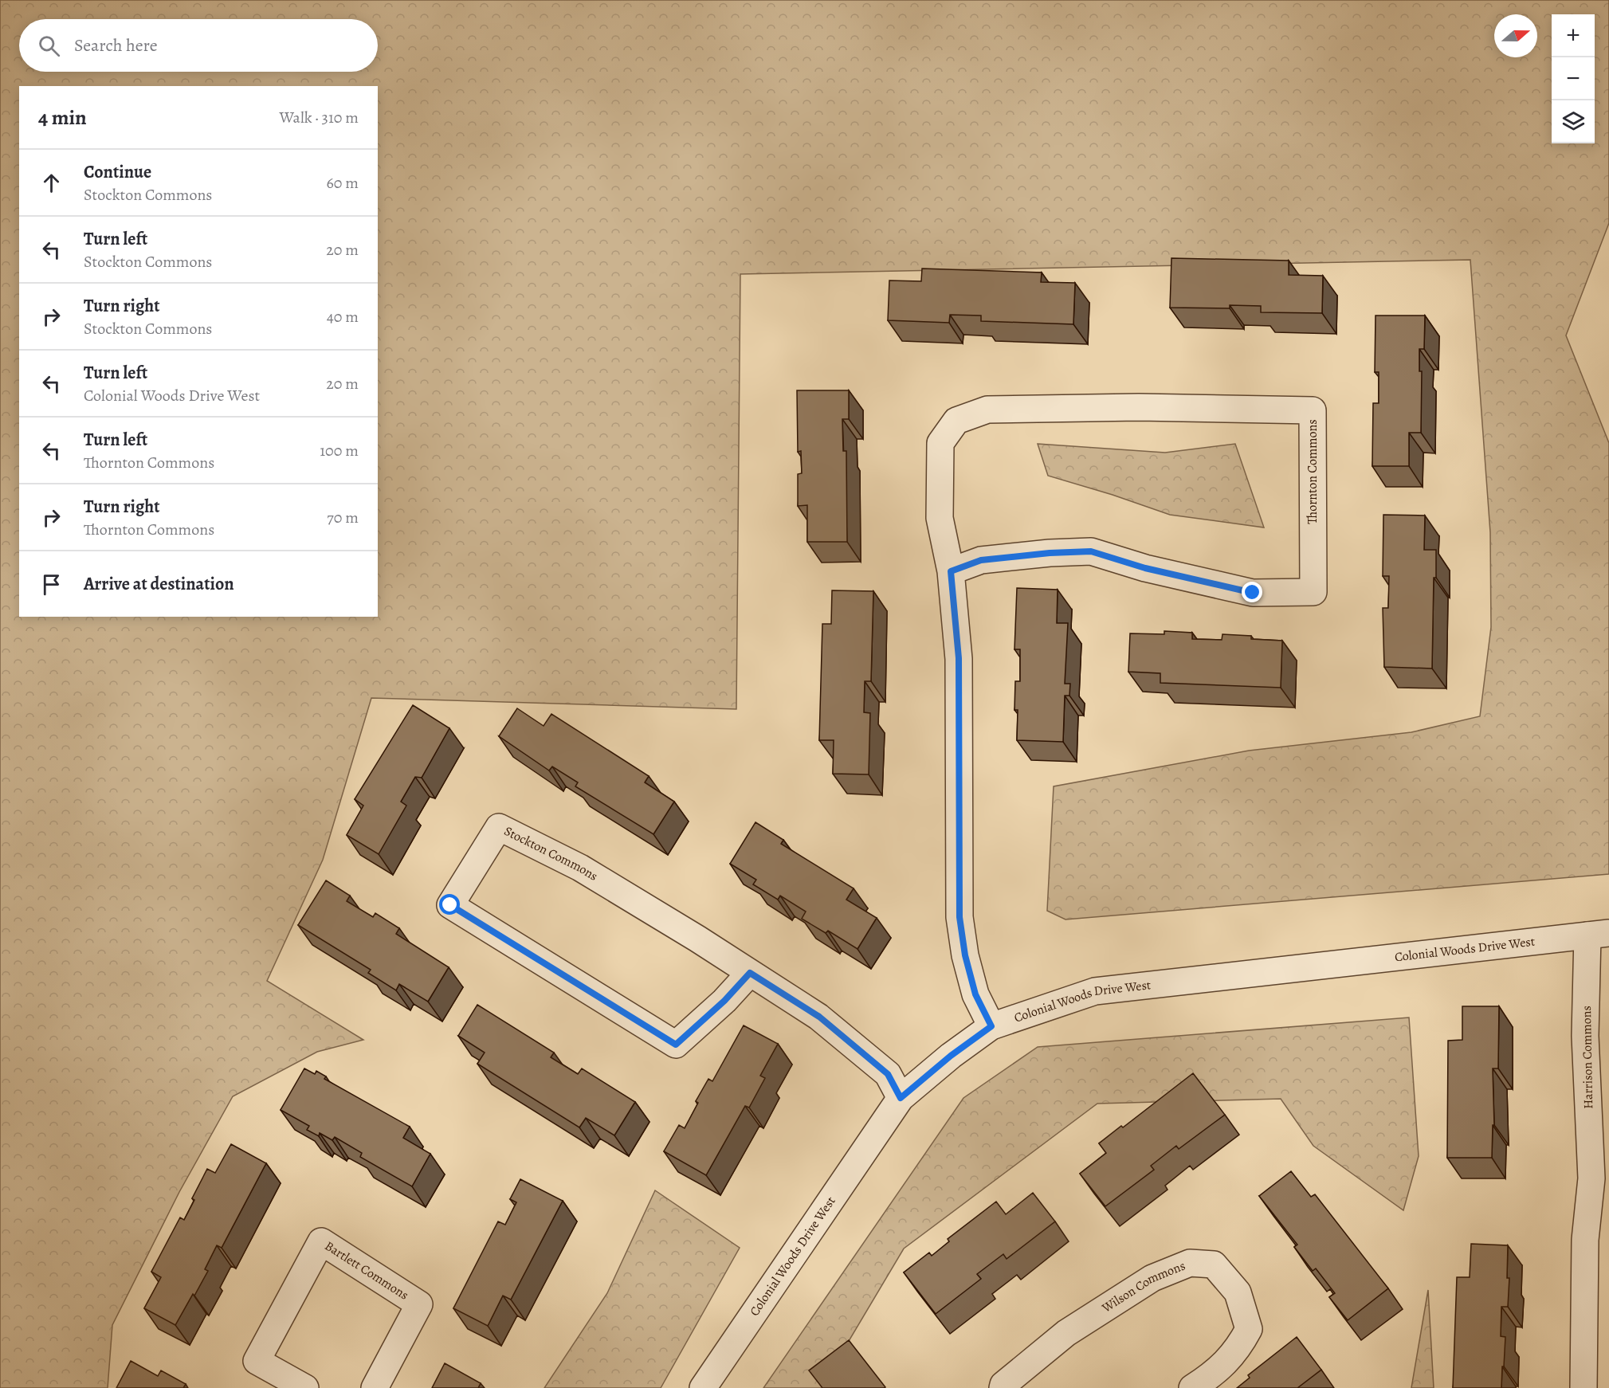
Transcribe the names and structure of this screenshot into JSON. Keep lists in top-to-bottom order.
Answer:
{
  "streets": {
    "street": [
      "Thornton Commons",
      "Stockton Commons",
      "Colonial Woods Drive West",
      "Harrison Commons",
      "Bartlett Commons",
      "Wilson Commons"
    ]
  },
  "crossings": [
    ["Thornton Commons", "Colonial Woods Drive West"],
    ["Stockton Commons", "Colonial Woods Drive West"],
    ["Colonial Woods Drive West", "Harrison Commons"]
  ],
  "north": "right",
  "page": {
    "map_buttons": ["+", "−"],
    "search": "Search here",
    "heading": ["4 min", "Walk · 310 m"],
    "list": [
      ["Continue", "Stockton Commons", "60 m"],
      ["Turn left", "Stockton Commons", "20 m"],
      ["Turn right", "Stockton Commons", "40 m"],
      ["Turn left", "Colonial Woods Drive West", "20 m"],
      ["Turn left", "Thornton Commons", "100 m"],
      ["Turn right", "Thornton Commons", "70 m"],
      "Arrive at destination"
    ]
  }
}
